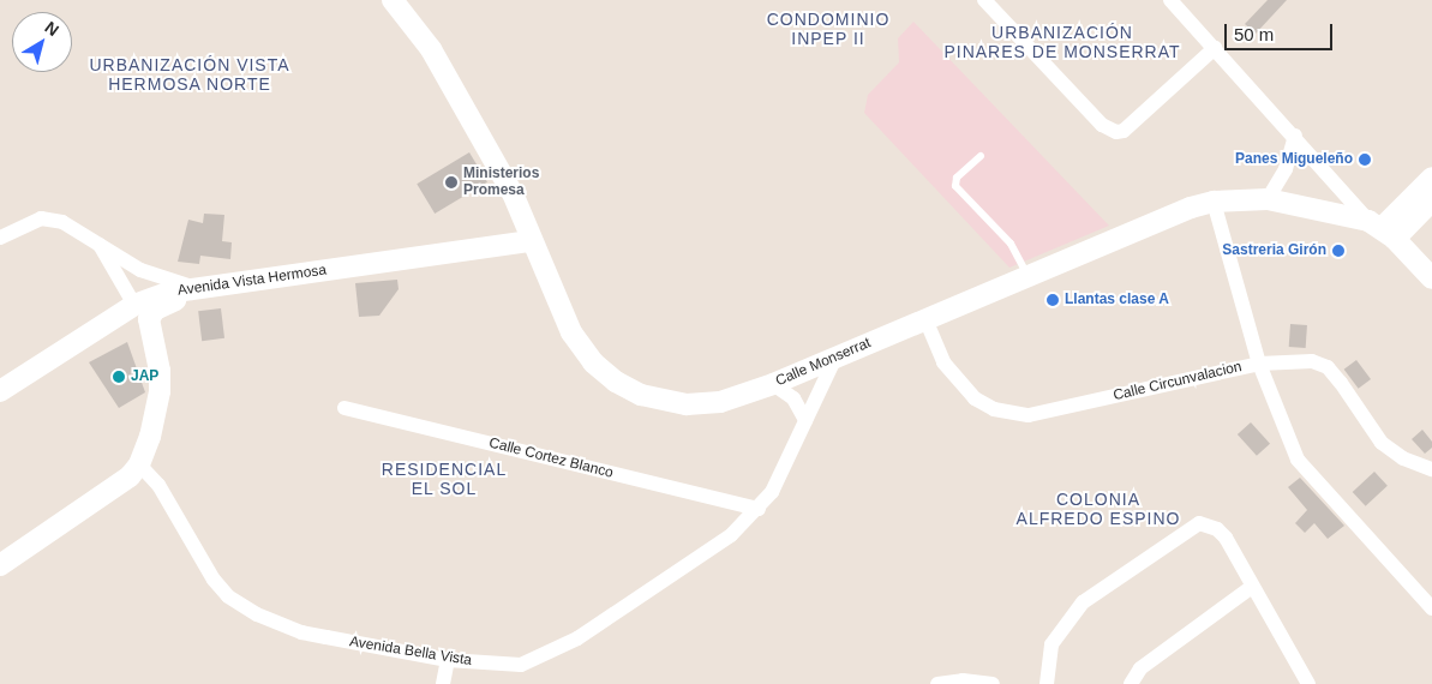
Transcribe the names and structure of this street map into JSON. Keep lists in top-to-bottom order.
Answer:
{
  "streets": {
    "street": [
      "Avenida Vista Hermosa",
      "Calle Monserrat",
      "Calle Circunvalacion",
      "Calle Cortez Blanco",
      "Avenida Bella Vista"
    ]
  },
  "crossings": [
    ["Avenida Vista Hermosa", "Calle Monserrat"],
    ["Calle Monserrat", "Calle Circunvalacion"],
    ["Calle Monserrat", "Avenida Bella Vista"],
    ["Calle Cortez Blanco", "Avenida Bella Vista"]
  ],
  "districts": [
    "CONDOMINIO INPEP II",
    "URBANIZACIÓN PINARES DE MONSERRAT",
    "URBANIZACIÓN VISTA HERMOSA NORTE",
    "RESIDENCIAL EL SOL",
    "COLONIA ALFREDO ESPINO"
  ],
  "places": [
    "Panes Migueleño",
    "Ministerios Promesa",
    "Sastreria Girón",
    "Llantas clase A",
    "JAP"
  ],
  "scale_bar": "50 m",
  "north": "top right"
}
